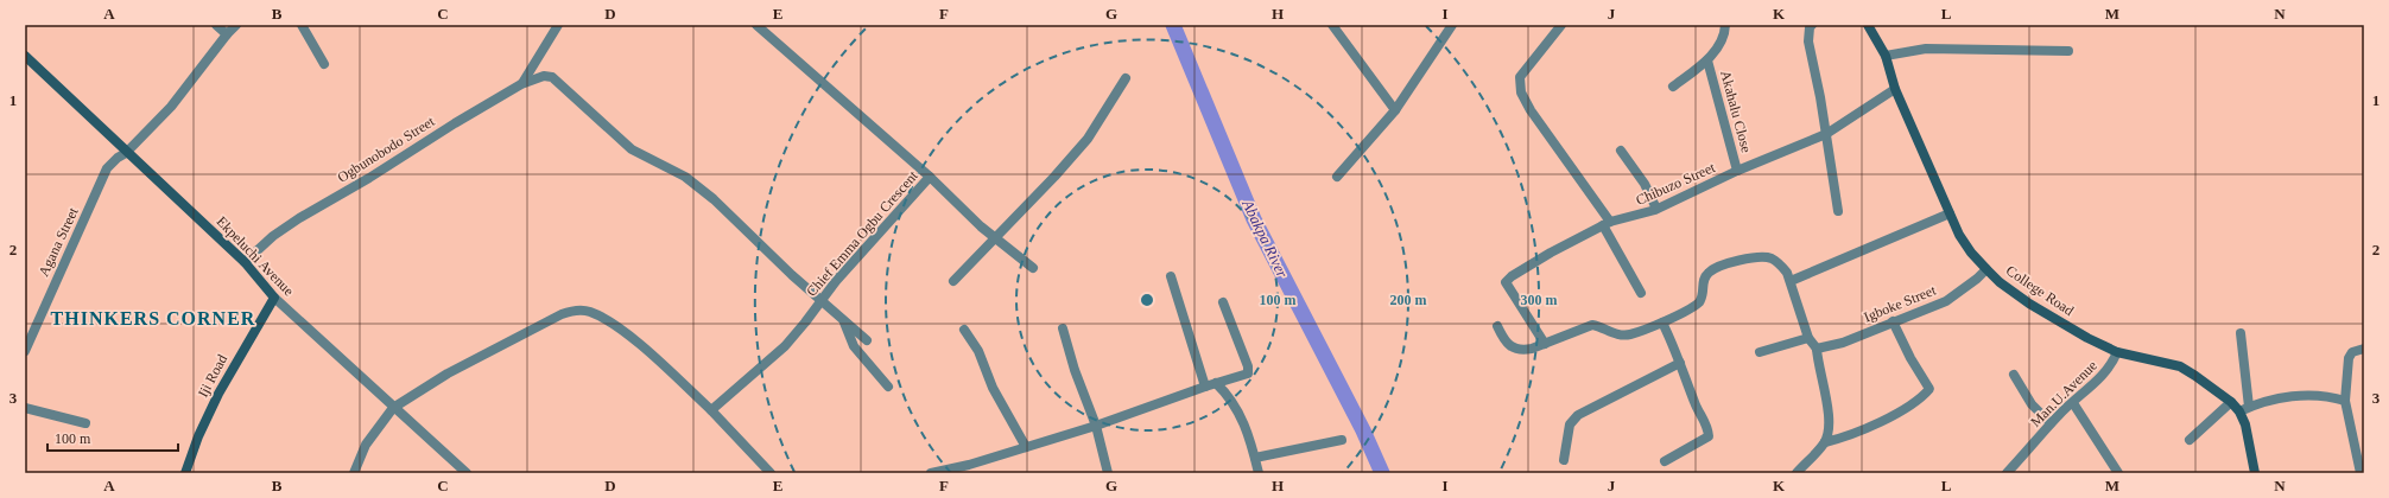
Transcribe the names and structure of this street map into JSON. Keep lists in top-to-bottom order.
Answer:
{
  "streets": {
    "main road": ["Ekpeluchi Avenue", "College Road", "Iji Road"],
    "street": [
      "Akahalu Close",
      "Ogbunobodo Street",
      "Chibuzo Street",
      "Chief Emma Ogbu Crescent",
      "Agana Street",
      "Igboke Street",
      "Man.U.Avenue"
    ]
  },
  "crossings": [
    ["Akahalu Close", "Chibuzo Street"],
    ["Ogbunobodo Street", "Chief Emma Ogbu Crescent"],
    ["Ogbunobodo Street", "Ekpeluchi Avenue"],
    ["Chibuzo Street", "College Road"],
    ["Agana Street", "Ekpeluchi Avenue"],
    ["Ekpeluchi Avenue", "Iji Road"],
    ["College Road", "Igboke Street"],
    ["College Road", "Man.U.Avenue"]
  ],
  "districts": ["THINKERS CORNER"],
  "water": ["Abakpa River"],
  "scale_bar": "100 m",
  "grid": {
    "columns": [
      "A",
      "B",
      "C",
      "D",
      "E",
      "F",
      "G",
      "H",
      "I",
      "J",
      "K",
      "L",
      "M",
      "N"
    ],
    "rows": ["1", "2", "3"]
  },
  "rings": ["100 m", "200 m", "300 m"]
}
